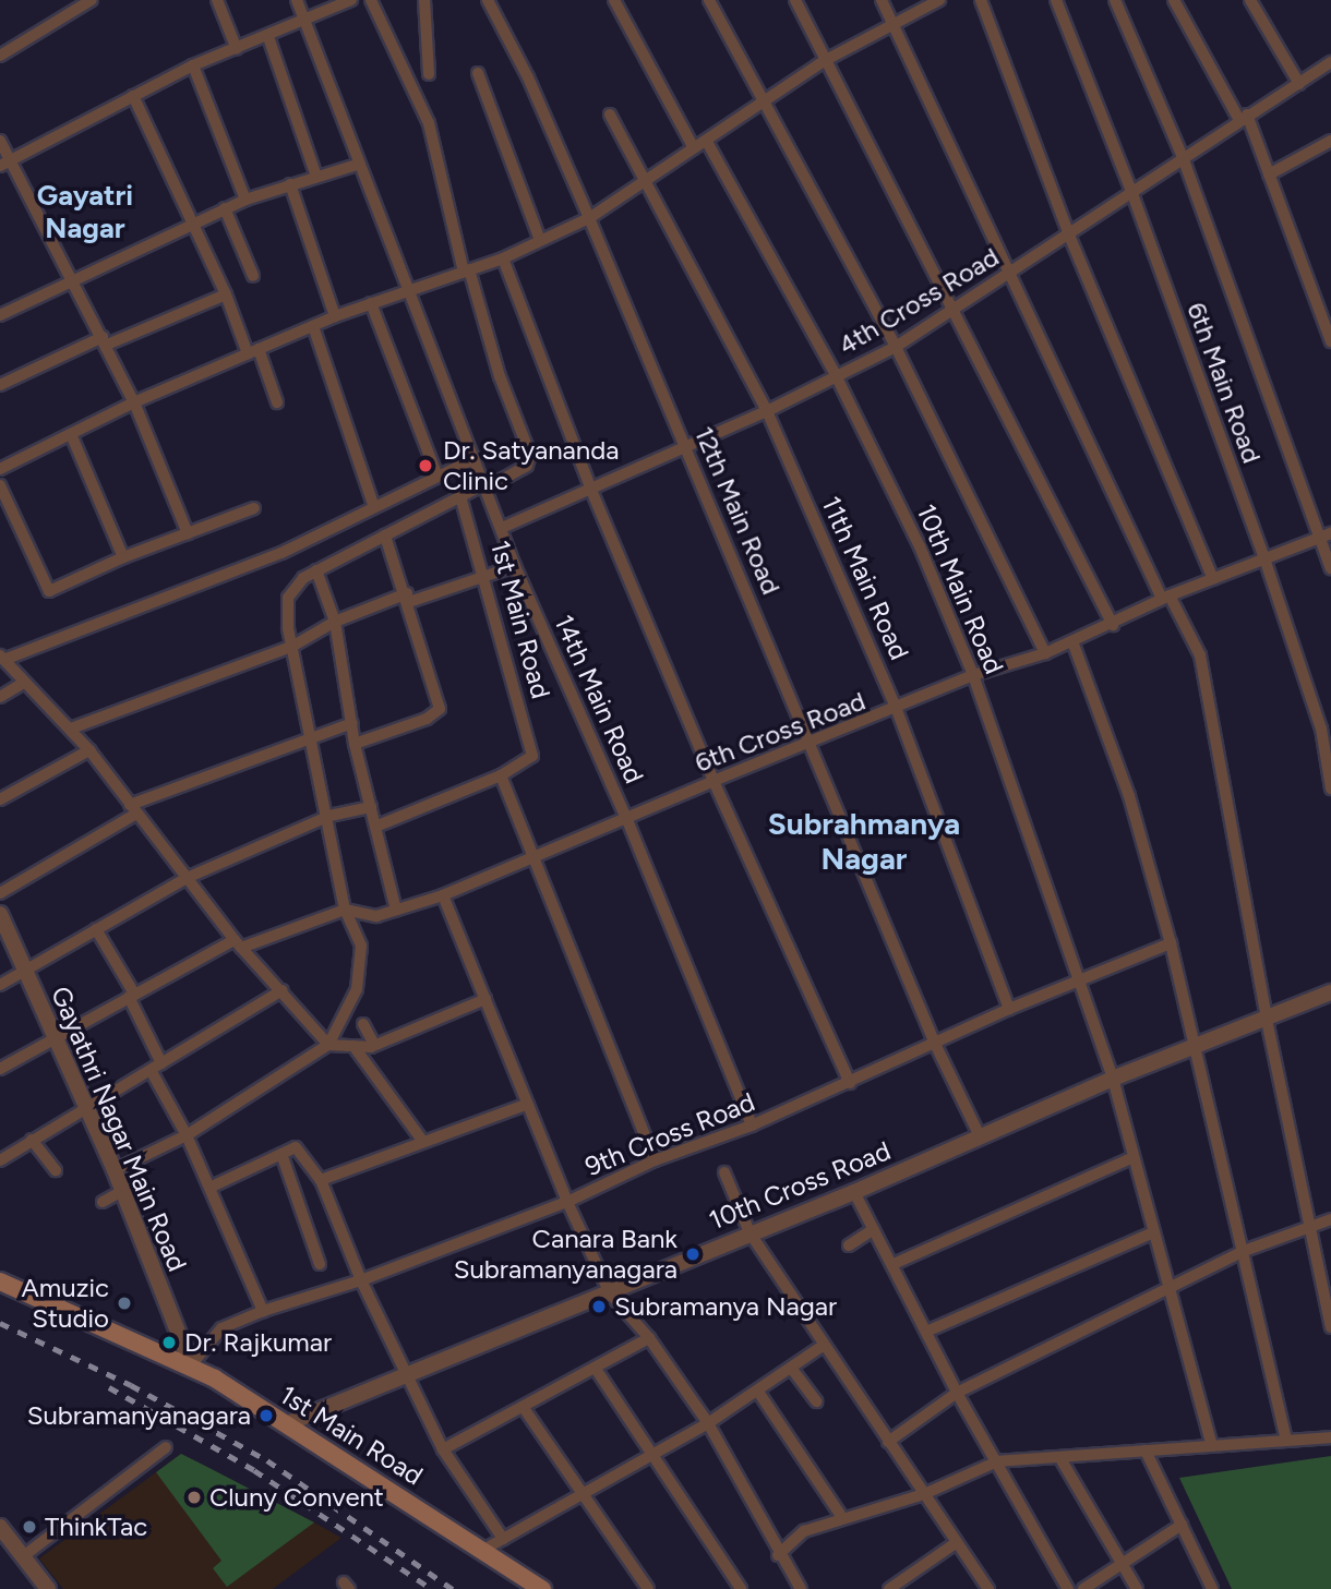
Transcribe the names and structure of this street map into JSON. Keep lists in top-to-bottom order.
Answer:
{
  "streets": {
    "main road": ["1st Main Road"],
    "street": [
      "4th Cross Road",
      "6th Main Road",
      "12th Main Road",
      "11th Main Road",
      "10th Main Road",
      "14th Main Road",
      "6th Cross Road",
      "Gayathri Nagar Main Road",
      "9th Cross Road",
      "10th Cross Road"
    ]
  },
  "crossings": [
    ["4th Cross Road", "6th Main Road"],
    ["4th Cross Road", "12th Main Road"],
    ["4th Cross Road", "11th Main Road"],
    ["4th Cross Road", "10th Main Road"],
    ["4th Cross Road", "14th Main Road"],
    ["6th Main Road", "6th Cross Road"],
    ["12th Main Road", "6th Cross Road"],
    ["12th Main Road", "9th Cross Road"],
    ["12th Main Road", "10th Cross Road"],
    ["11th Main Road", "6th Cross Road"],
    ["11th Main Road", "9th Cross Road"],
    ["10th Main Road", "6th Cross Road"],
    ["10th Main Road", "9th Cross Road"],
    ["10th Main Road", "10th Cross Road"],
    ["1st Main Road", "Gayathri Nagar Main Road"],
    ["1st Main Road", "9th Cross Road"],
    ["1st Main Road", "10th Cross Road"],
    ["14th Main Road", "6th Cross Road"],
    ["14th Main Road", "9th Cross Road"],
    ["6th Cross Road", "Gayathri Nagar Main Road"],
    ["Gayathri Nagar Main Road", "9th Cross Road"]
  ],
  "districts": ["Gayatri Nagar", "Subrahmanya Nagar"],
  "places": [
    "Dr. Satyananda Clinic",
    "Canara Bank Subramanyanagara",
    "Amuzic Studio",
    "Subramanya Nagar",
    "Dr. Rajkumar",
    "Subramanyanagara",
    "Cluny Convent",
    "ThinkTac"
  ]
}
